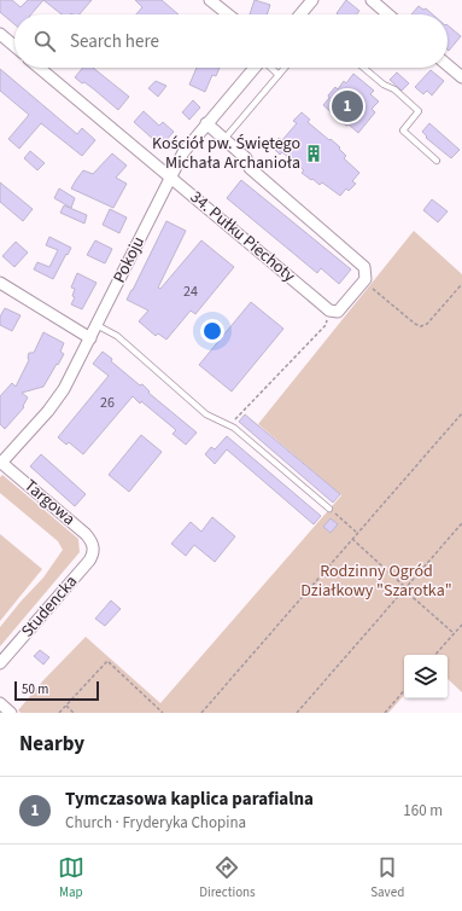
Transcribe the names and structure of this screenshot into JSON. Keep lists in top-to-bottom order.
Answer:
{
  "streets": {
    "street": [
      "34. Pułku Piechoty",
      "Pokoju",
      "Targowa",
      "Studencka"
    ]
  },
  "crossings": [
    ["34. Pułku Piechoty", "Pokoju"],
    ["Pokoju", "Targowa"],
    ["Targowa", "Studencka"]
  ],
  "parks": ["Rodzinny Ogród Działkowy \"Szarotka\""],
  "places": {
    "building": ["Kościół pw. Świętego Michała Archanioła"]
  },
  "house_numbers": ["24", "26"],
  "scale_bar": "50 m",
  "page": {
    "search": "Search here",
    "pins": "1",
    "scale": "50 m",
    "heading": "Nearby",
    "list": [
      {
        "mark": "1",
        "name": "Tymczasowa kaplica parafialna",
        "note": "Church · Fryderyka Chopina",
        "value": "160 m"
      }
    ],
    "nav": ["Map", "Directions", "Saved"]
  }
}
